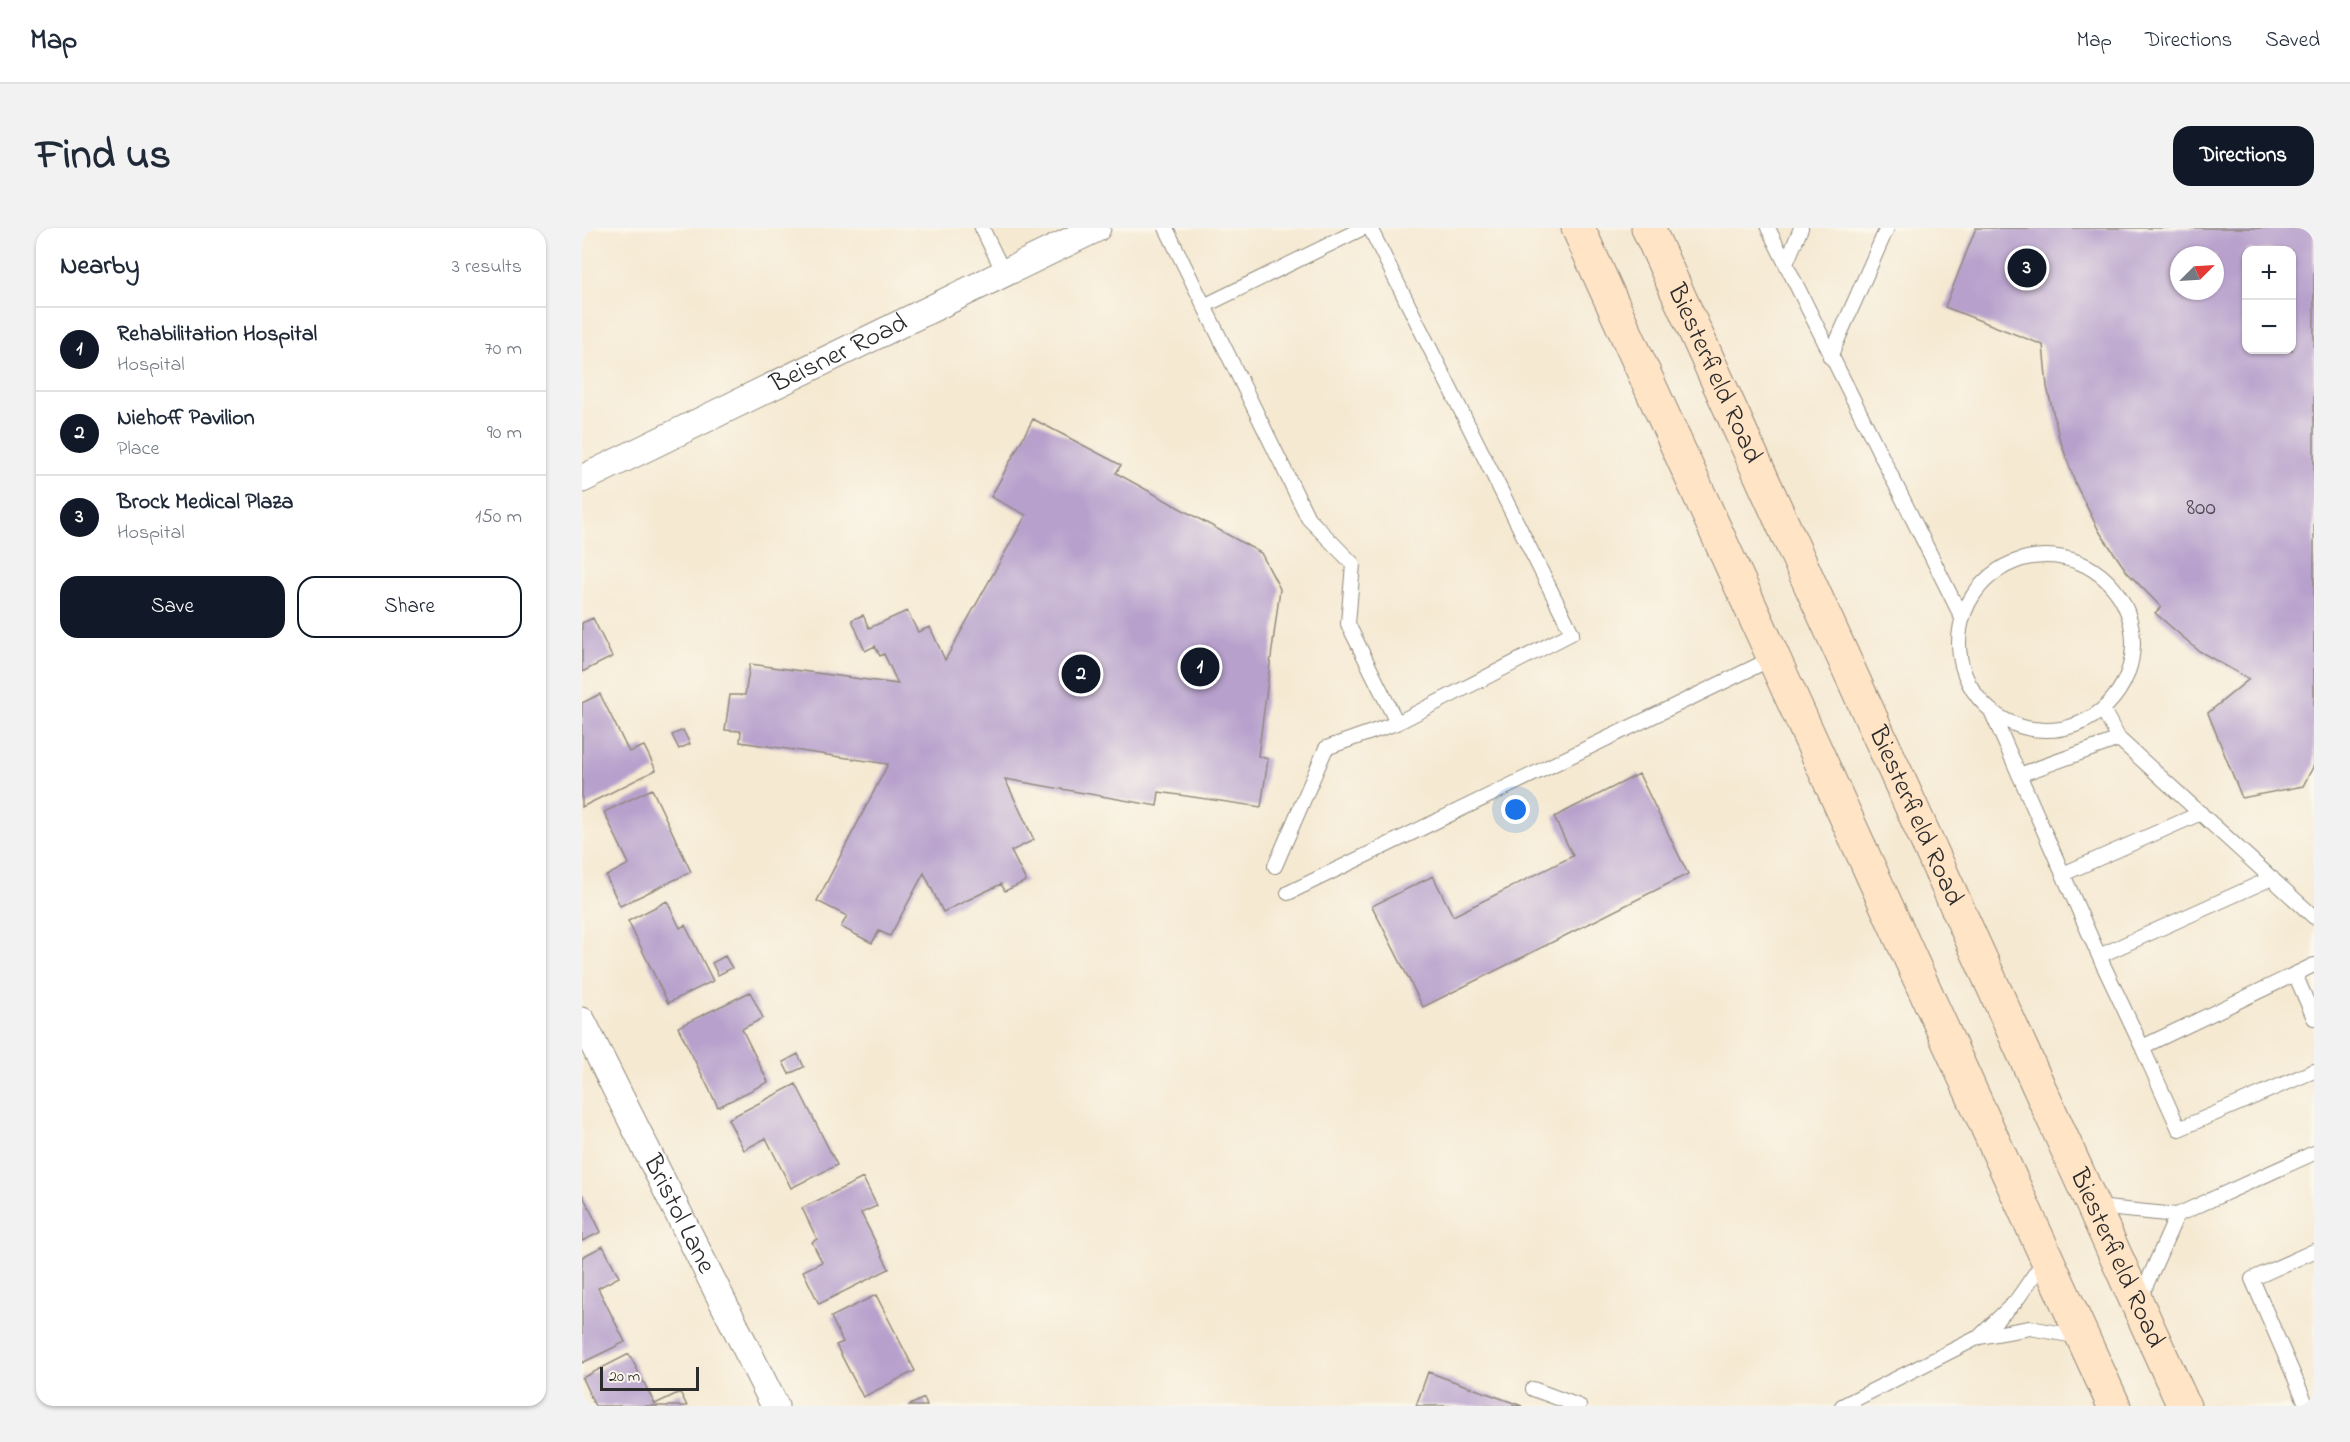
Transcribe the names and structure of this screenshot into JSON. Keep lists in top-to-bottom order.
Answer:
{
  "streets": {
    "main road": ["Biesterfield Road"],
    "street": ["Beisner Road", "Bristol Lane"]
  },
  "house_numbers": ["800"],
  "scale_bar": "20 m",
  "north": "top right",
  "page": {
    "header": "Map",
    "nav": ["Map", "Directions", "Saved"],
    "title": "Find us",
    "buttons": [
      "Directions",
      ["Save", "Share"]
    ],
    "heading": ["Nearby", "3 results"],
    "map_buttons": ["+", "−"],
    "pins": ["3", "1", "2"],
    "list": [
      {
        "mark": "1",
        "name": "Rehabilitation Hospital",
        "note": "Hospital",
        "value": "70 m"
      },
      {
        "mark": "2",
        "name": "Niehoff Pavilion",
        "note": "Place",
        "value": "90 m"
      },
      {
        "mark": "3",
        "name": "Brock Medical Plaza",
        "note": "Hospital",
        "value": "150 m"
      }
    ],
    "scale": "20 m"
  }
}
